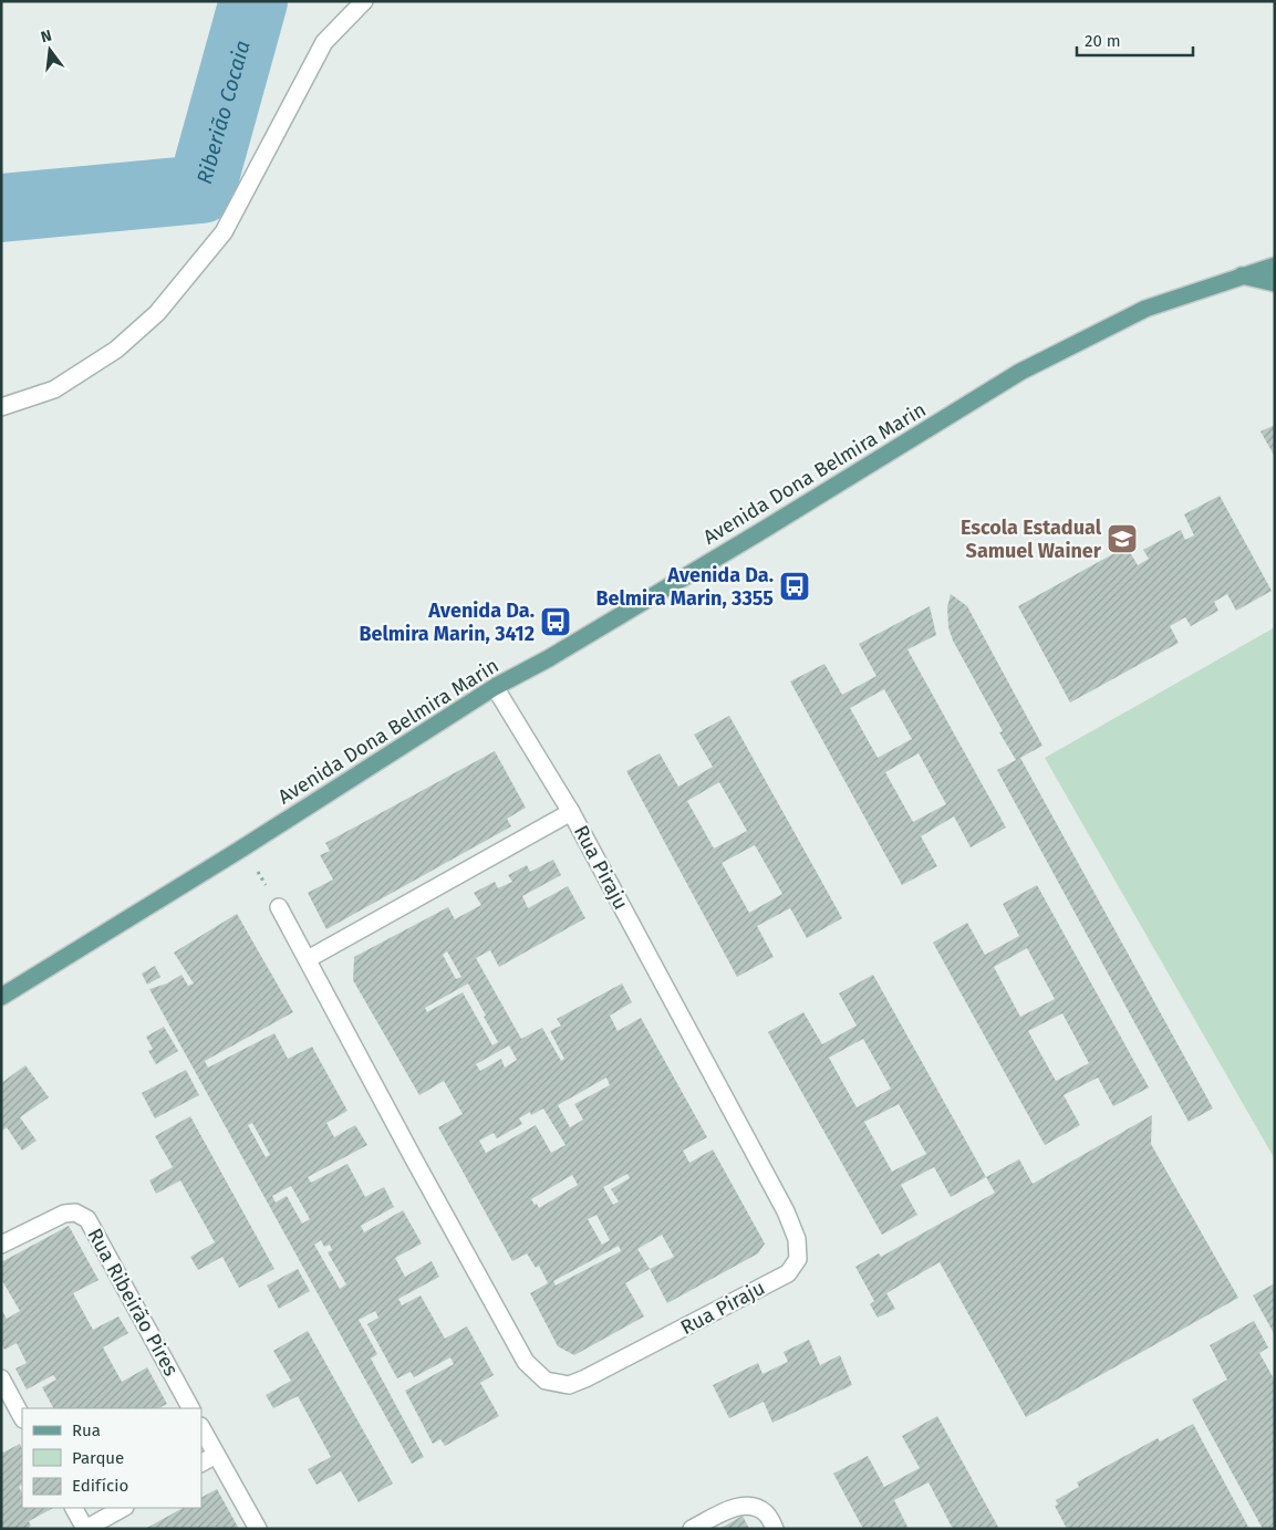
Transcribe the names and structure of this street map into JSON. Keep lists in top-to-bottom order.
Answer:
{
  "streets": {
    "main road": ["Avenida Dona Belmira Marin"],
    "street": ["Rua Piraju", "Rua Ribeirão Pires"]
  },
  "crossings": [
    ["Avenida Dona Belmira Marin", "Rua Piraju"]
  ],
  "water": ["Riberião Cocaia"],
  "places": {
    "school or university": ["Escola Estadual Samuel Wainer"],
    "bus stop": ["Avenida Da. Belmira Marin, 3355", "Avenida Da. Belmira Marin, 3412"]
  },
  "legend": ["Rua", "Parque", "Edifício"],
  "scale_bar": "20 m",
  "north": "top"
}
